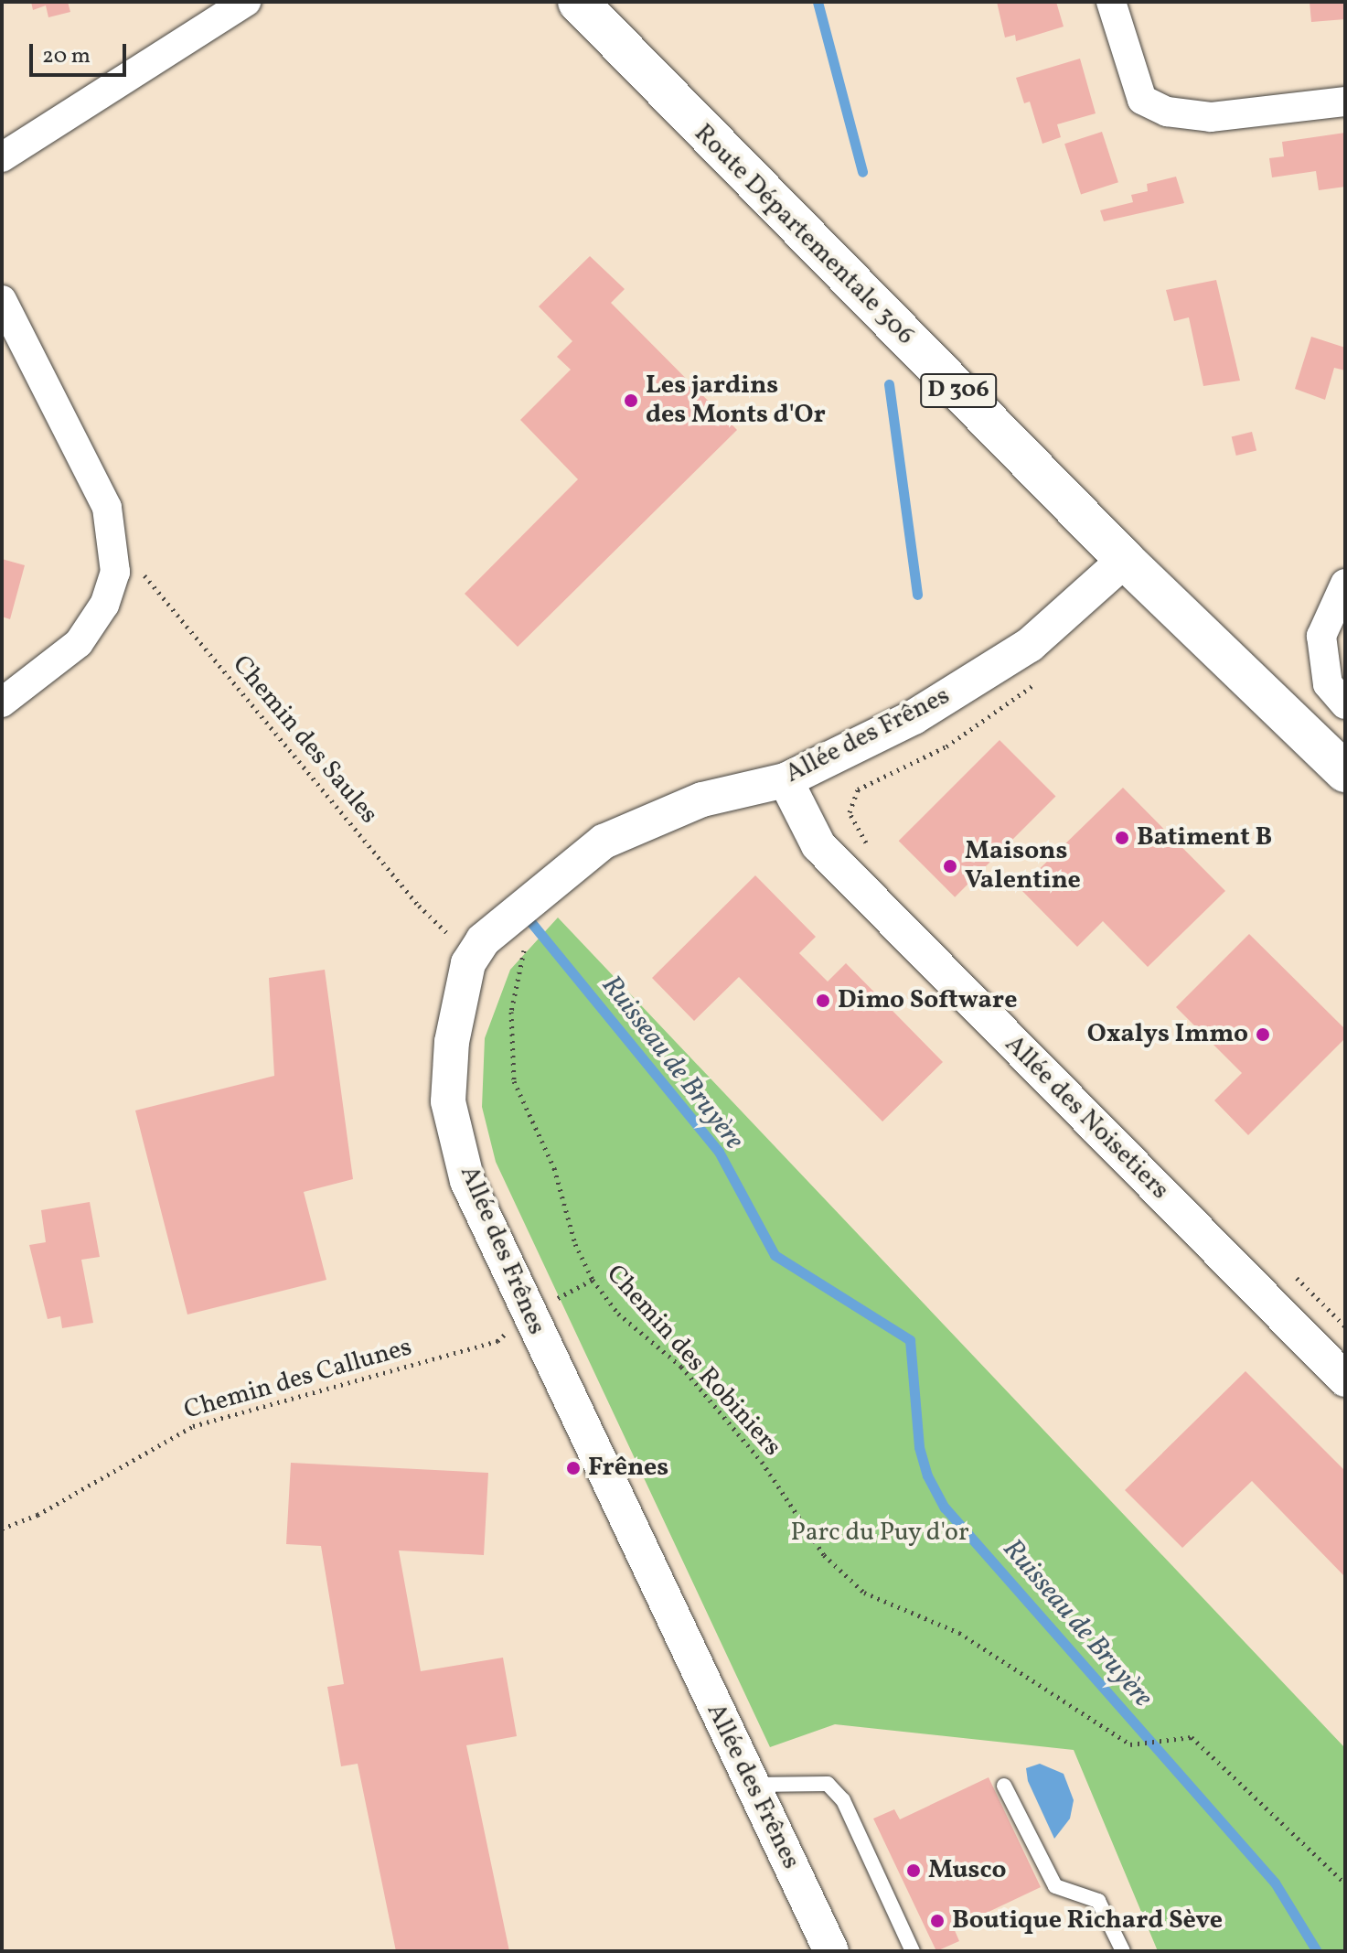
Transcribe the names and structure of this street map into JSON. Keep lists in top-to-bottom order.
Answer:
{
  "streets": {
    "main road": ["Route Départementale 306", "D 306"],
    "street": ["Allée des Frênes", "Allée des Noisetiers"],
    "path": ["Chemin des Saules", "Chemin des Robiniers", "Chemin des Callunes"]
  },
  "crossings": [
    ["Route Départementale 306", "Allée des Frênes"],
    ["Allée des Frênes", "Chemin des Saules"],
    ["Allée des Frênes", "Allée des Noisetiers"],
    ["Allée des Frênes", "Chemin des Robiniers"],
    ["Allée des Frênes", "Chemin des Callunes"],
    ["Chemin des Saules", "Chemin des Robiniers"]
  ],
  "water": ["Ruisseau de Bruyère"],
  "parks": ["Parc du Puy d'or"],
  "places": [
    "Les jardins des Monts d'Or",
    "Batiment B",
    "Maisons Valentine",
    "Dimo Software",
    "Oxalys Immo",
    "Frênes",
    "Musco",
    "Boutique Richard Sève"
  ],
  "scale_bar": "20 m"
}
